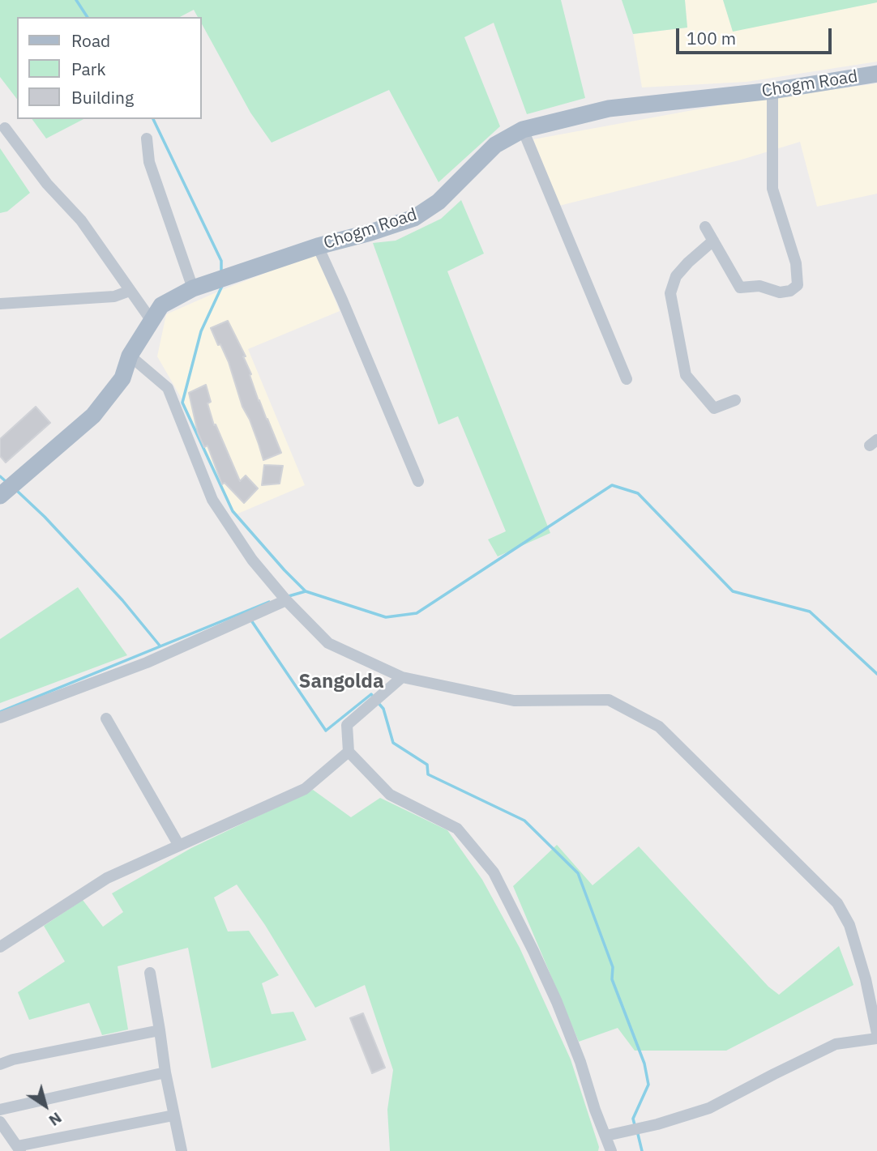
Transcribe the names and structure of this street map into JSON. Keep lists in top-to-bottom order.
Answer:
{
  "streets": {
    "main road": ["Chogm Road"]
  },
  "districts": ["Sangolda"],
  "legend": ["Road", "Park", "Building"],
  "scale_bar": "100 m",
  "north": "bottom right"
}
